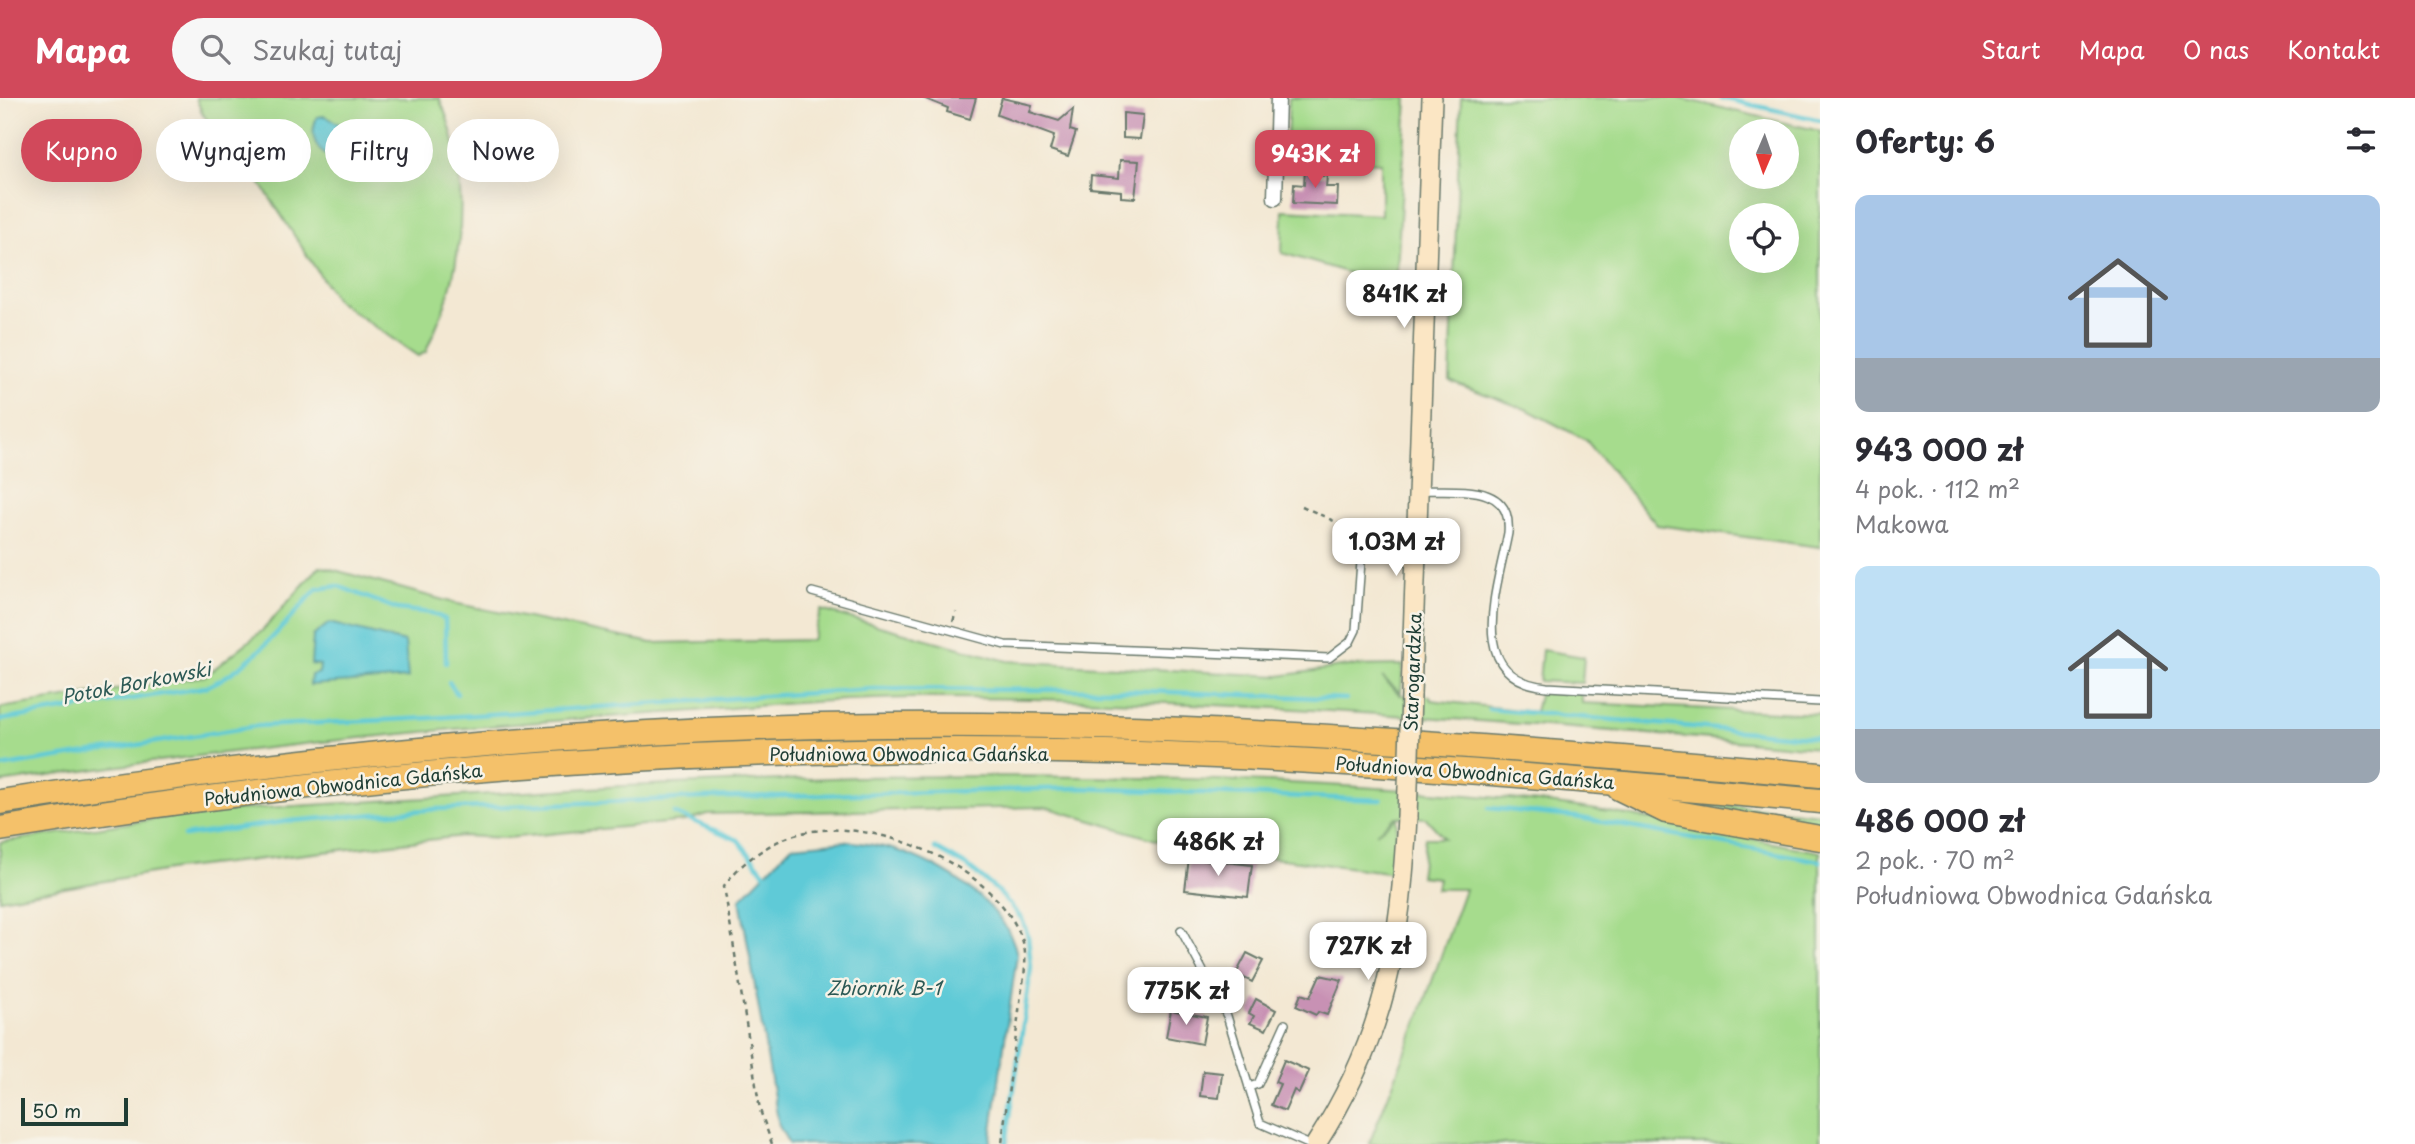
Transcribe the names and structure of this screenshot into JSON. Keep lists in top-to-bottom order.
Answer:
{
  "streets": {
    "highway": ["Południowa Obwodnica Gdańska"],
    "main road": ["Starogardzka"]
  },
  "water": ["Potok Borkowski", "Zbiornik B-1"],
  "scale_bar": "50 m",
  "north": "bottom",
  "page": {
    "header": "Mapa",
    "search": "Szukaj tutaj",
    "nav": [
      "Start",
      "Mapa",
      "O nas",
      "Kontakt"
    ],
    "heading": "Oferty: 6",
    "chip": [
      "Kupno",
      "Wynajem",
      "Filtry",
      "Nowe"
    ],
    "price": [
      "943K zł",
      "841K zł",
      "1.03M zł",
      "486K zł",
      "727K zł",
      "775K zł"
    ],
    "list": [
      {
        "name": "943 000 zł",
        "note": "4 pok. · 112 m² · Makowa"
      },
      {
        "name": "486 000 zł",
        "note": "2 pok. · 70 m² · Południowa Obwodnica Gdańska"
      }
    ],
    "scale": "50 m"
  }
}
